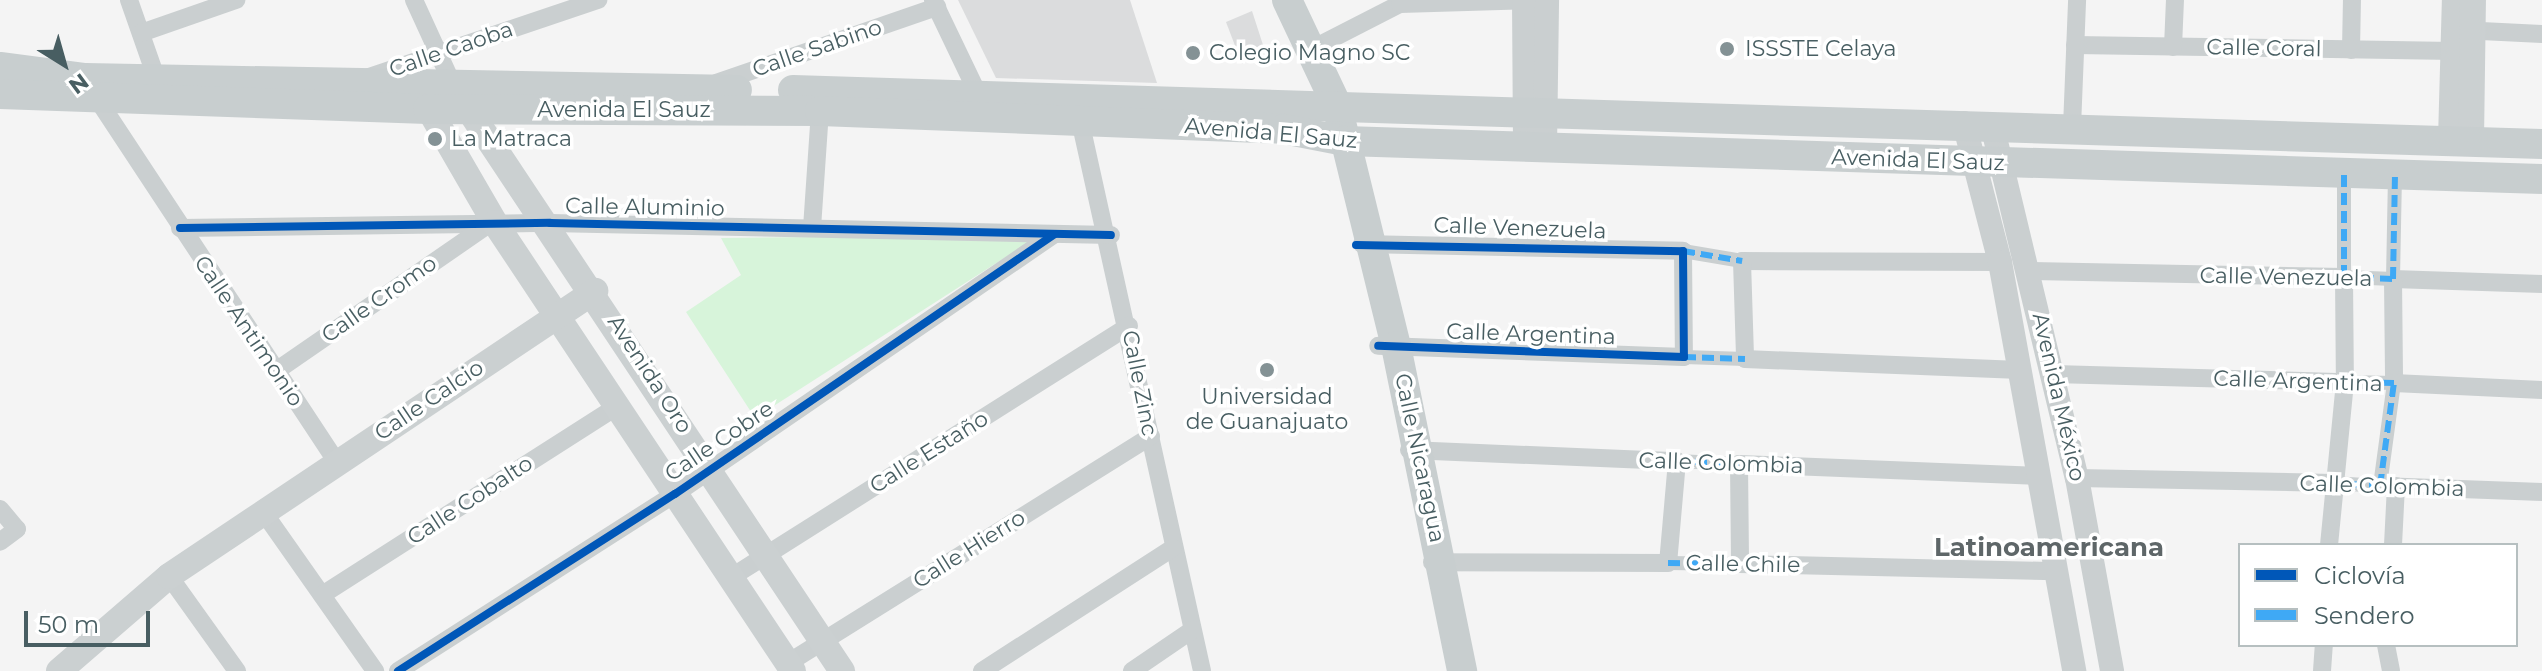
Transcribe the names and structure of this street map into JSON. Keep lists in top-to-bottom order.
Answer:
{
  "streets": {
    "main road": [
      "Avenida El Sauz",
      "Avenida Oro",
      "Calle Calcio",
      "Calle Nicaragua"
    ],
    "street": [
      "Calle Sabino",
      "Calle Coral",
      "Calle Caoba",
      "Calle Aluminio",
      "Calle Venezuela",
      "Calle Cromo",
      "Calle Antimonio",
      "Calle Argentina",
      "Calle Zinc",
      "Avenida México",
      "Calle Cobre",
      "Calle Estaño",
      "Calle Colombia",
      "Calle Cobalto",
      "Calle Hierro",
      "Calle Chile"
    ]
  },
  "crossings": [
    ["Calle Sabino", "Avenida El Sauz"],
    ["Calle Caoba", "Avenida El Sauz"],
    ["Avenida El Sauz", "Calle Antimonio"],
    ["Avenida El Sauz", "Avenida Oro"],
    ["Avenida El Sauz", "Calle Zinc"],
    ["Avenida El Sauz", "Avenida México"],
    ["Avenida El Sauz", "Calle Nicaragua"],
    ["Calle Aluminio", "Calle Cromo"],
    ["Calle Aluminio", "Calle Antimonio"],
    ["Calle Aluminio", "Avenida Oro"],
    ["Calle Aluminio", "Calle Zinc"],
    ["Calle Aluminio", "Calle Cobre"],
    ["Calle Venezuela", "Avenida México"],
    ["Calle Venezuela", "Calle Nicaragua"],
    ["Calle Cromo", "Calle Antimonio"],
    ["Calle Cromo", "Avenida Oro"],
    ["Calle Antimonio", "Calle Calcio"],
    ["Calle Argentina", "Avenida México"],
    ["Calle Argentina", "Calle Nicaragua"],
    ["Avenida Oro", "Calle Calcio"],
    ["Avenida Oro", "Calle Cobre"],
    ["Avenida Oro", "Calle Estaño"],
    ["Avenida Oro", "Calle Cobalto"],
    ["Avenida Oro", "Calle Hierro"],
    ["Calle Zinc", "Calle Estaño"],
    ["Calle Zinc", "Calle Hierro"],
    ["Avenida México", "Calle Colombia"],
    ["Avenida México", "Calle Chile"],
    ["Calle Nicaragua", "Calle Colombia"],
    ["Calle Nicaragua", "Calle Chile"]
  ],
  "districts": ["Latinoamericana"],
  "places": [
    "ISSSTE Celaya",
    "Colegio Magno SC",
    "La Matraca",
    "Universidad de Guanajuato"
  ],
  "legend": ["Ciclovía", "Sendero"],
  "scale_bar": "50 m",
  "north": "bottom right"
}
